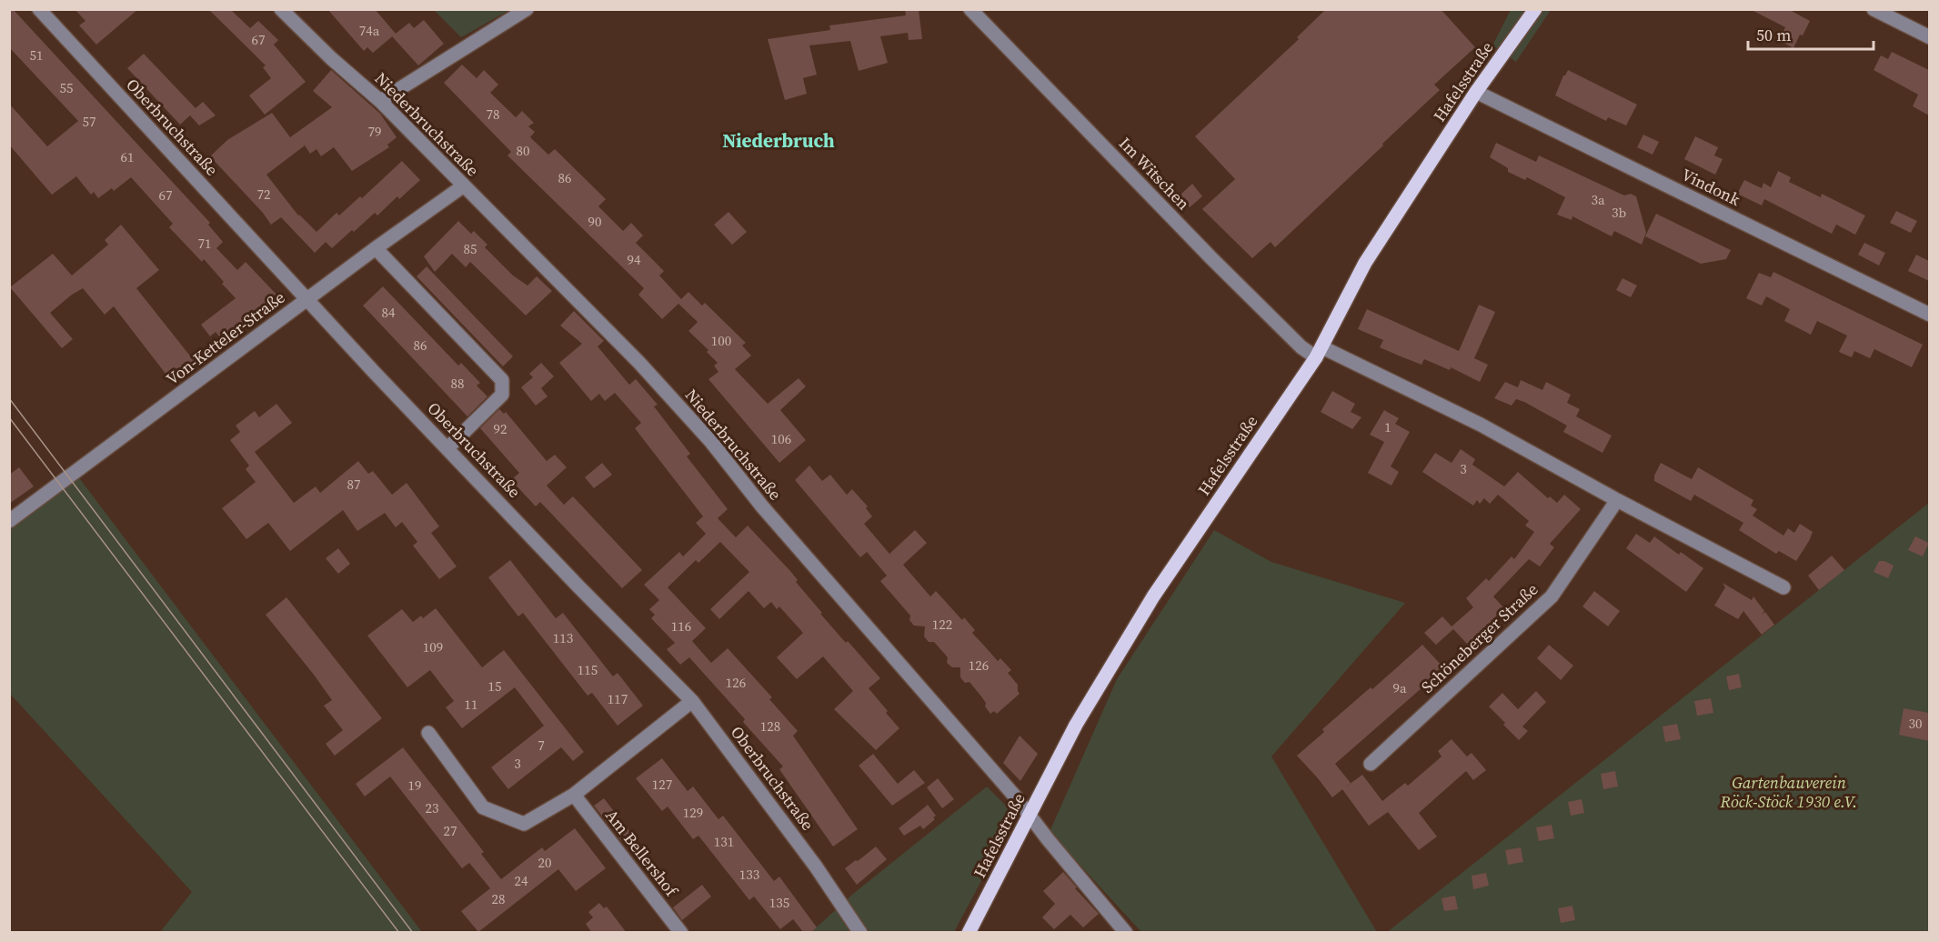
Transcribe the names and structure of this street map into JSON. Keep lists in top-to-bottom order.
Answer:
{
  "streets": {
    "main road": ["Hafelsstraße"],
    "street": [
      "Niederbruchstraße",
      "Oberbruchstraße",
      "Im Witschen",
      "Vindonk",
      "Von-Ketteler-Straße",
      "Schöneberger Straße",
      "Am Bellershof"
    ]
  },
  "crossings": [
    ["Hafelsstraße", "Niederbruchstraße"],
    ["Hafelsstraße", "Im Witschen"],
    ["Hafelsstraße", "Vindonk"],
    ["Niederbruchstraße", "Von-Ketteler-Straße"],
    ["Oberbruchstraße", "Von-Ketteler-Straße"]
  ],
  "districts": ["Niederbruch"],
  "parks": ["Gartenbauverein Röck-Stöck 1930 e.V."],
  "house_numbers": [
    "74a",
    "67",
    "51",
    "55",
    "78",
    "57",
    "79",
    "80",
    "61",
    "86",
    "72",
    "67",
    "3a",
    "3b",
    "90",
    "71",
    "85",
    "94",
    "84",
    "100",
    "86",
    "88",
    "1",
    "92",
    "106",
    "3",
    "87",
    "122",
    "116",
    "113",
    "109",
    "126",
    "115",
    "126",
    "15",
    "9a",
    "117",
    "11",
    "30",
    "128",
    "7",
    "3",
    "127",
    "19",
    "23",
    "129",
    "27",
    "131",
    "20",
    "133",
    "24",
    "28",
    "135"
  ],
  "scale_bar": "50 m"
}
